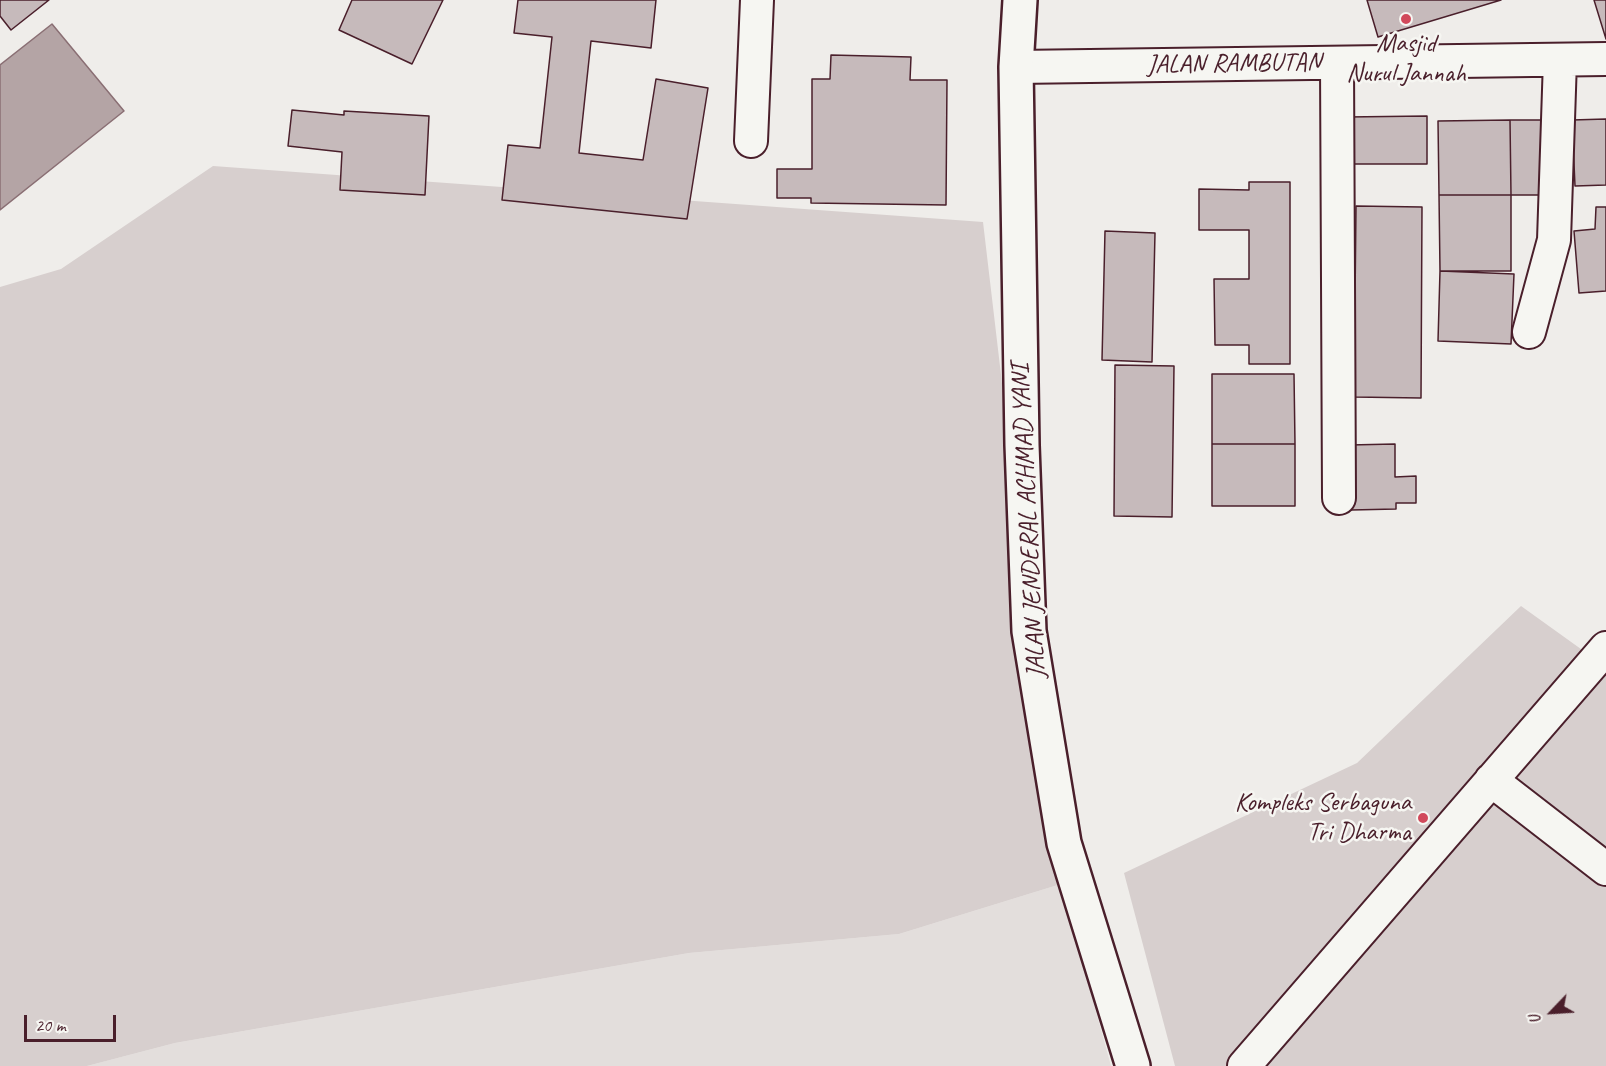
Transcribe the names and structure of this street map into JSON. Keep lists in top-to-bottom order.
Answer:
{
  "streets": {
    "main road": ["JALAN JENDERAL ACHMAD YANI"],
    "street": ["JALAN RAMBUTAN"]
  },
  "crossings": [
    ["JALAN RAMBUTAN", "JALAN JENDERAL ACHMAD YANI"]
  ],
  "places": ["Masjid Nurul Jannah", "Kompleks Serbaguna Tri Dharma"],
  "scale_bar": "20 m",
  "north": "bottom left"
}
